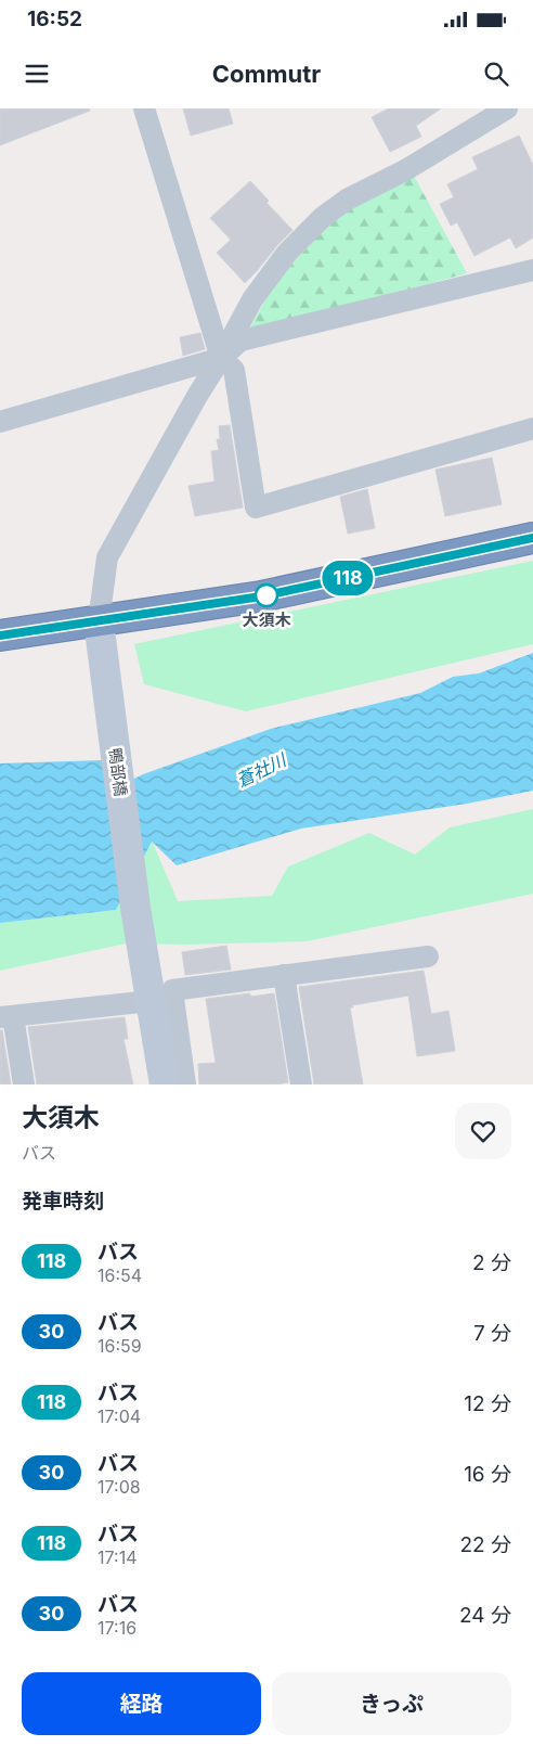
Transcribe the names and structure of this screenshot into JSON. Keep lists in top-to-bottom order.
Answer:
{
  "streets": {
    "street": ["鴨部橋"]
  },
  "water": ["蒼社川"],
  "places": ["大須木"],
  "lines": ["bus line 118"],
  "page": {
    "status": "16:52",
    "header": "Commutr",
    "on_map": "118",
    "heading": [
      ["大須木", "バス"],
      "発車時刻"
    ],
    "list": [
      {
        "mark": "118",
        "name": "バス",
        "note": "16:54",
        "value": "2 分"
      },
      {
        "mark": "30",
        "name": "バス",
        "note": "16:59",
        "value": "7 分"
      },
      {
        "mark": "118",
        "name": "バス",
        "note": "17:04",
        "value": "12 分"
      },
      {
        "mark": "30",
        "name": "バス",
        "note": "17:08",
        "value": "16 分"
      },
      {
        "mark": "118",
        "name": "バス",
        "note": "17:14",
        "value": "22 分"
      },
      {
        "mark": "30",
        "name": "バス",
        "note": "17:16",
        "value": "24 分"
      }
    ],
    "buttons": ["経路", "きっぷ"]
  }
}
